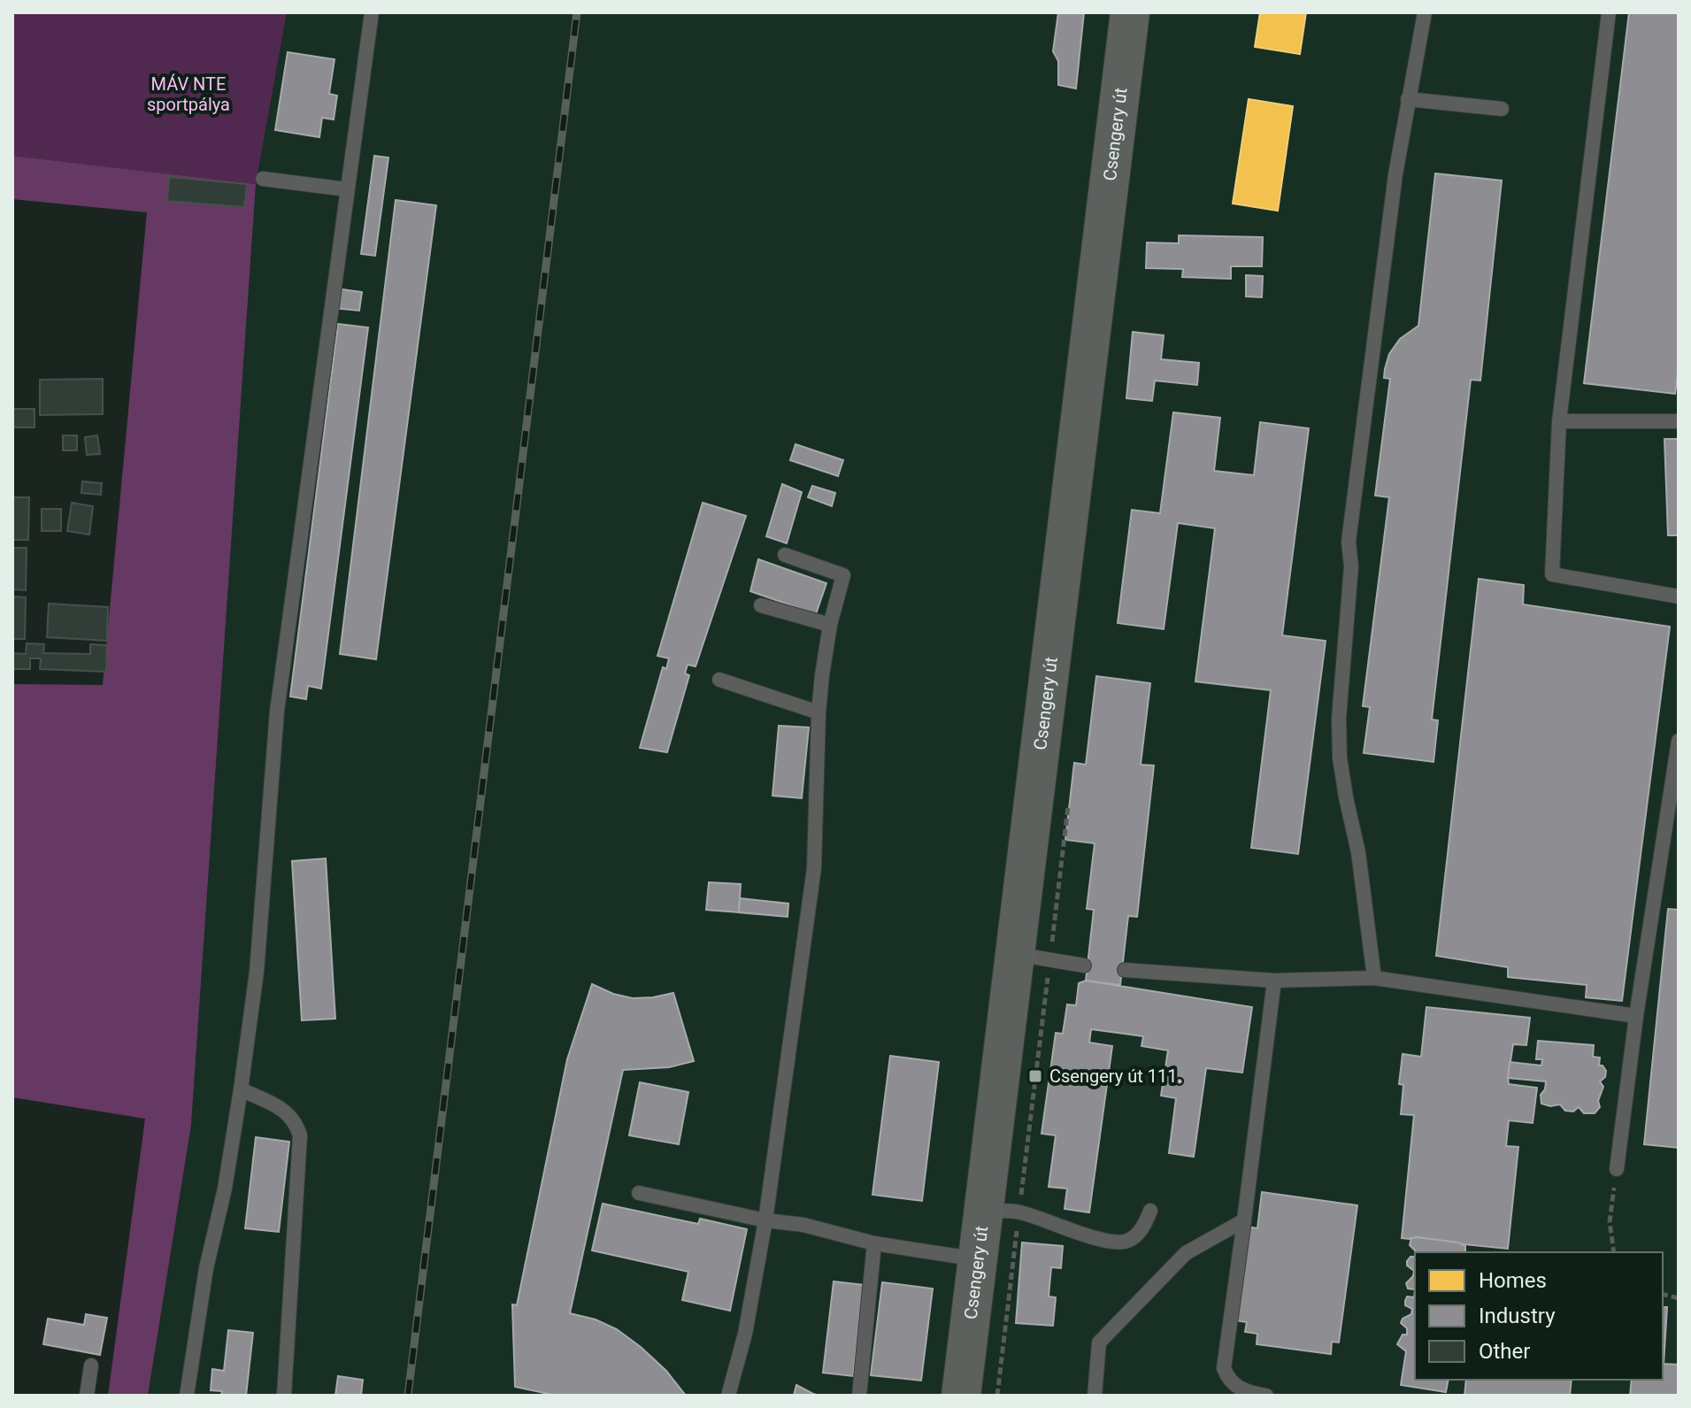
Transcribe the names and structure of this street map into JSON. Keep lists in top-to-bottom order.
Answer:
{
  "streets": {
    "main road": ["Csengery út"]
  },
  "parks": ["MÁV NTE sportpálya"],
  "places": {
    "transit": ["Csengery út 111."]
  },
  "legend": ["Homes", "Industry", "Other"]
}
